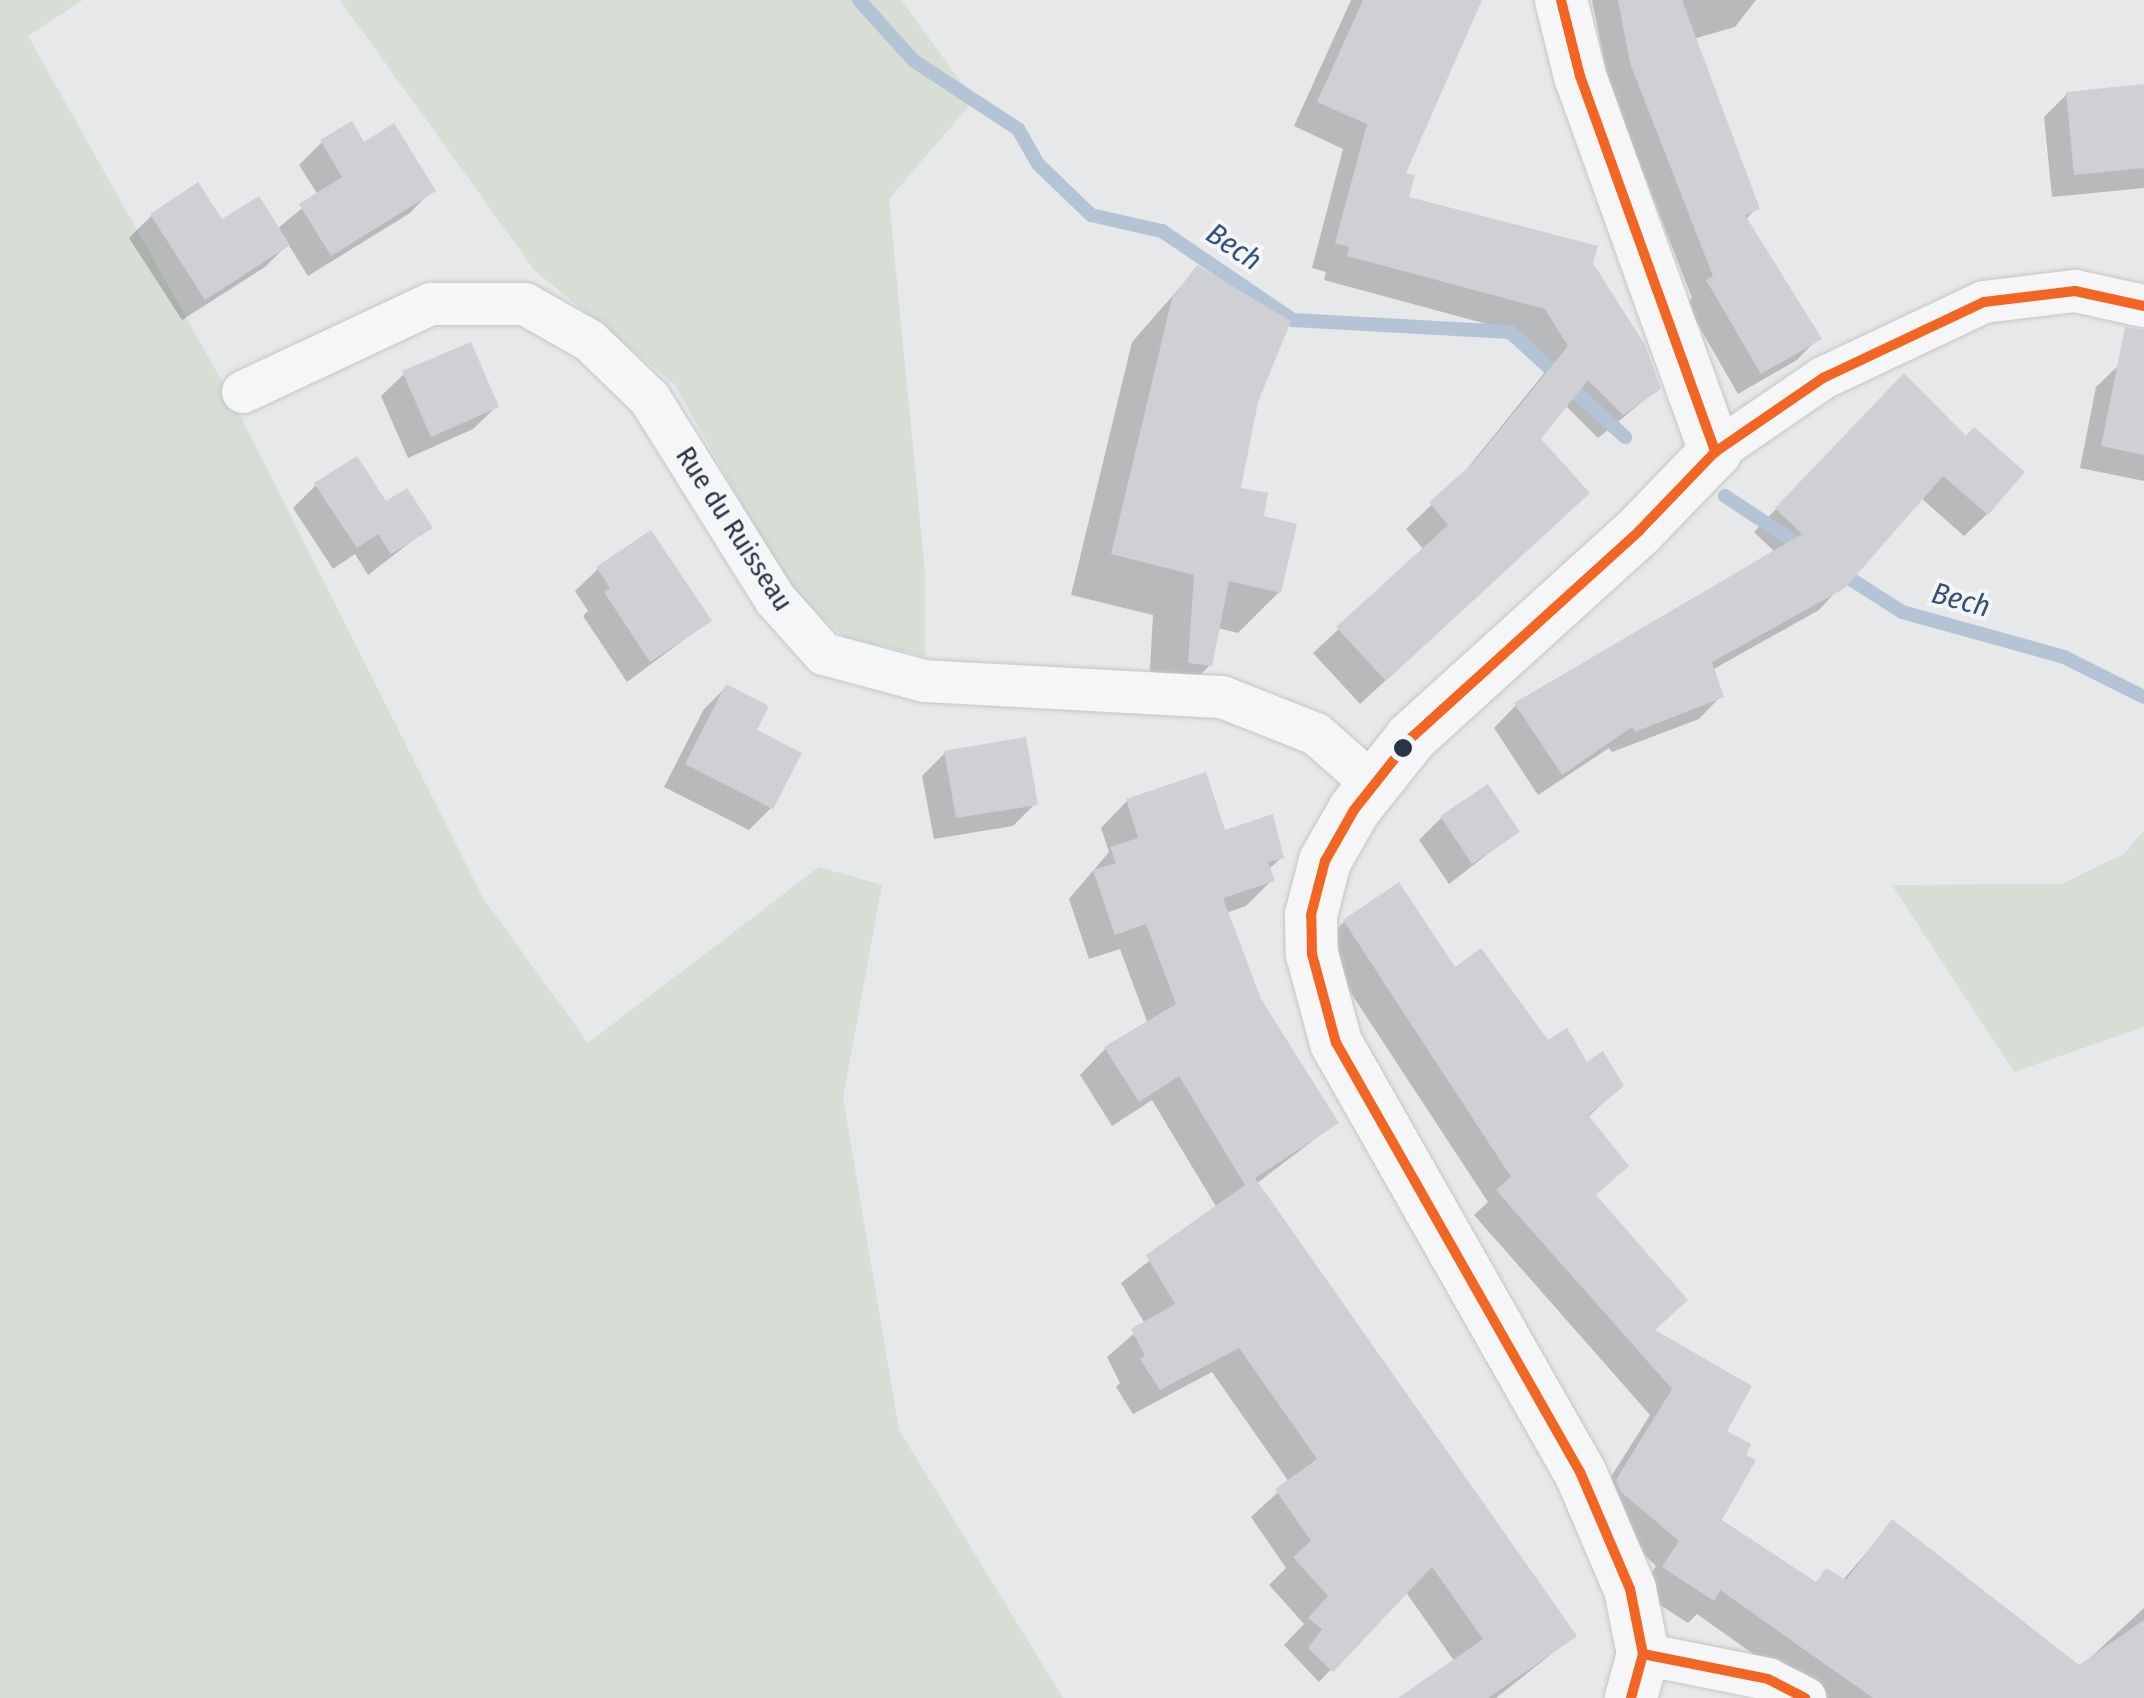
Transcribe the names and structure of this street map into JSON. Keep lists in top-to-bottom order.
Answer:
{
  "streets": {
    "street": ["Rue du Ruisseau"]
  },
  "water": ["Bech"]
}
